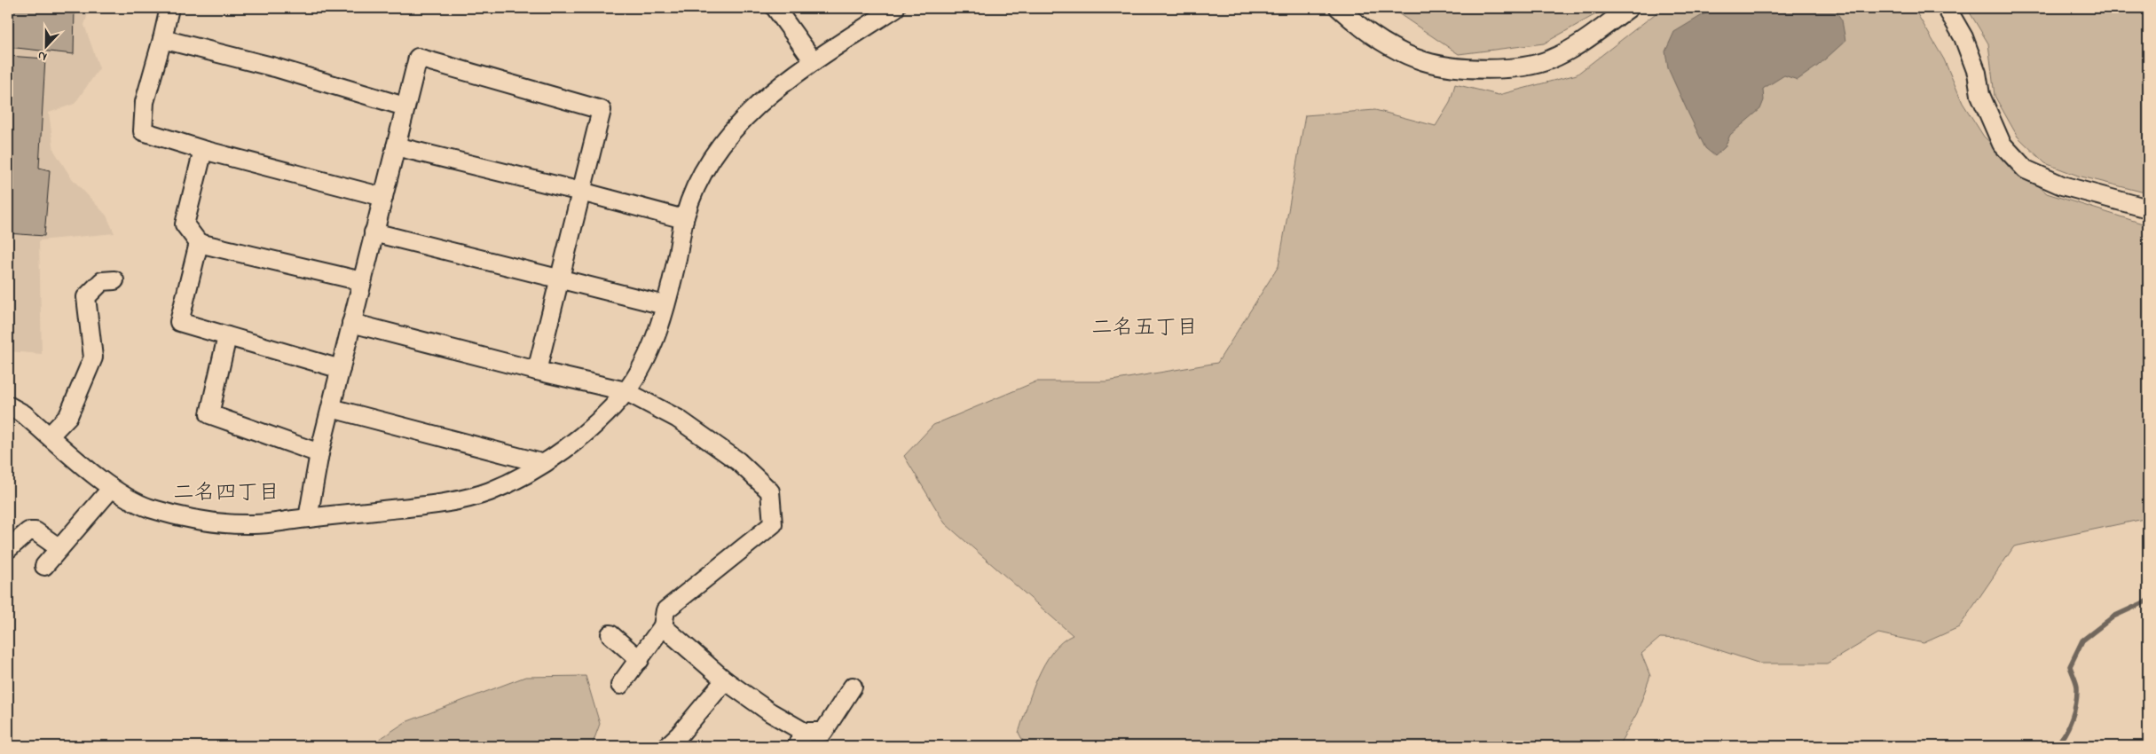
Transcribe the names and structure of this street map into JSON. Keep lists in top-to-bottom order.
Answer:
{
  "districts": ["二名五丁目", "二名四丁目"],
  "north": "bottom"
}
